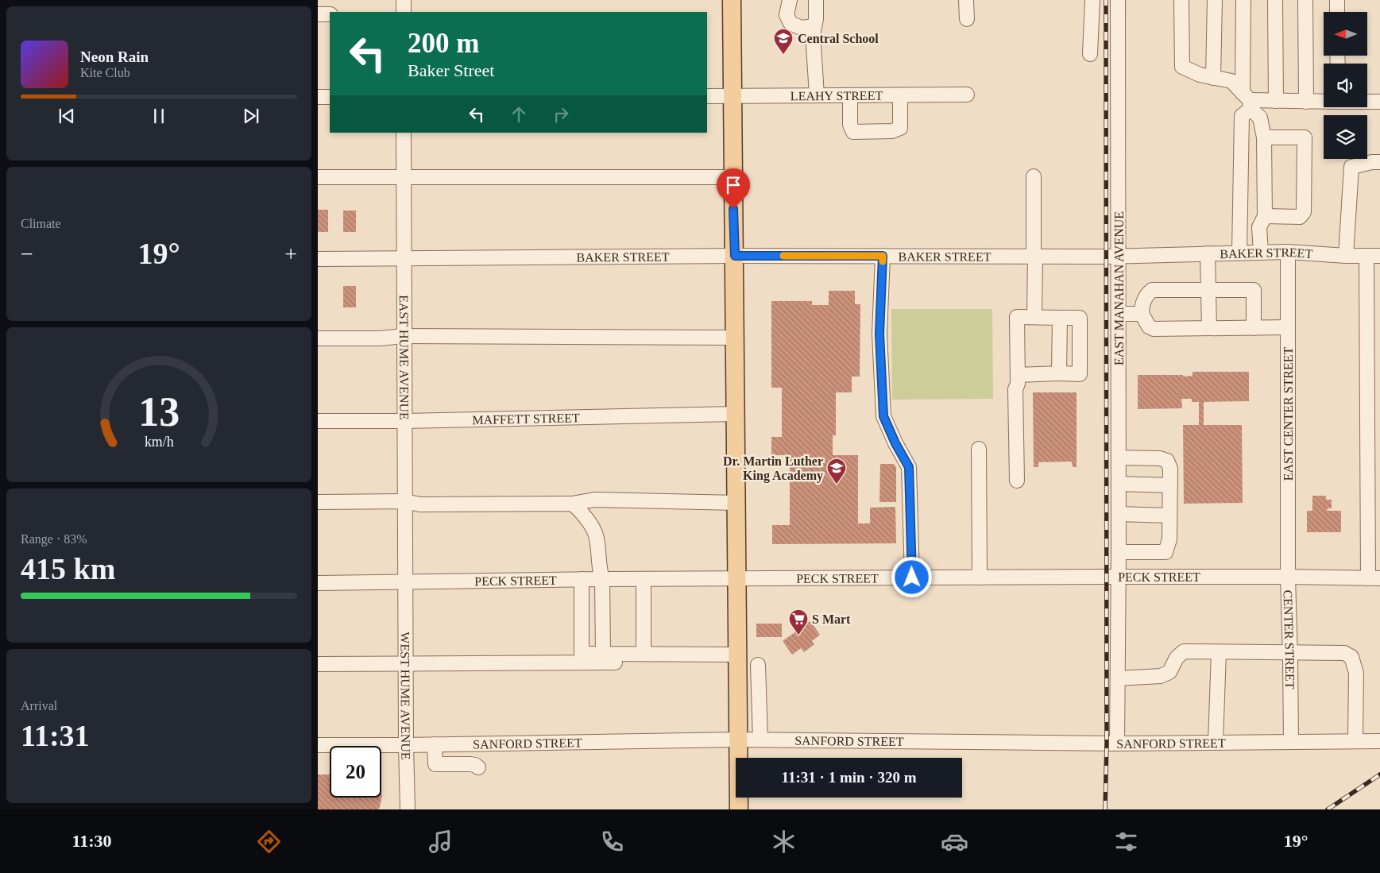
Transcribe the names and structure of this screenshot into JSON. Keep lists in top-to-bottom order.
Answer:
{
  "streets": {
    "street": [
      "LEAHY STREET",
      "BAKER STREET",
      "EAST MANAHAN AVENUE",
      "EAST HUME AVENUE",
      "EAST CENTER STREET",
      "MAFFETT STREET",
      "PECK STREET",
      "CENTER STREET",
      "WEST HUME AVENUE",
      "SANFORD STREET"
    ]
  },
  "crossings": [
    ["BAKER STREET", "EAST MANAHAN AVENUE"],
    ["BAKER STREET", "EAST HUME AVENUE"],
    ["BAKER STREET", "EAST CENTER STREET"],
    ["EAST MANAHAN AVENUE", "PECK STREET"],
    ["EAST MANAHAN AVENUE", "SANFORD STREET"],
    ["EAST HUME AVENUE", "MAFFETT STREET"],
    ["EAST HUME AVENUE", "PECK STREET"],
    ["EAST HUME AVENUE", "WEST HUME AVENUE"],
    ["EAST CENTER STREET", "PECK STREET"],
    ["EAST CENTER STREET", "CENTER STREET"],
    ["PECK STREET", "CENTER STREET"],
    ["PECK STREET", "WEST HUME AVENUE"],
    ["CENTER STREET", "SANFORD STREET"],
    ["WEST HUME AVENUE", "SANFORD STREET"]
  ],
  "places": {
    "school or university": ["Central School", "Dr. Martin Luther King Academy"],
    "supermarket": ["S Mart"]
  },
  "north": "left",
  "page": {
    "turn": ["200 m", "Baker Street"],
    "song": ["Neon Rain", "Kite Club"],
    "tile": [
      "Climate",
      ["Range · 83%", "415 km"],
      ["Arrival", "11:31"]
    ],
    "heat": ["−", "19°", "+"],
    "limit": "20",
    "trip": "11:31 · 1 min · 320 m",
    "tabs": ["11:30", "19°"],
    "gauge": ["13", "km/h"]
  }
}
